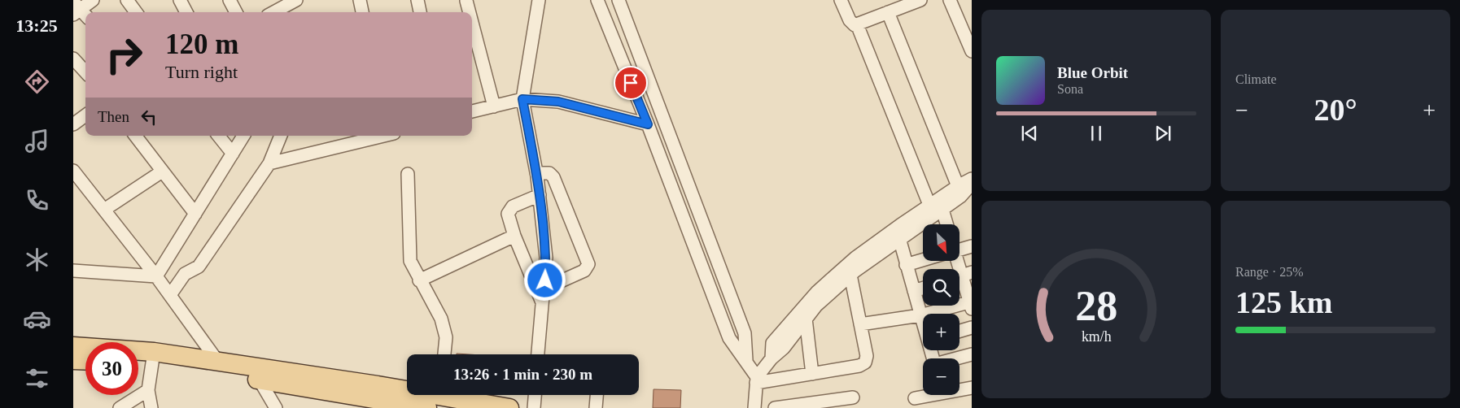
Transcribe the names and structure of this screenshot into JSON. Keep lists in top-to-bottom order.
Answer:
{
  "north": "bottom right",
  "page": {
    "tabs": "13:25",
    "tile": [
      "Climate",
      ["Range · 25%", "125 km"]
    ],
    "turn": ["120 m", "Turn right"],
    "song": ["Blue Orbit", "Sona"],
    "heat": ["−", "20°", "+"],
    "then": "Then",
    "map_buttons": ["+", "−"],
    "limit": "30",
    "trip": "13:26 · 1 min · 230 m",
    "gauge": ["28", "km/h"]
  }
}
